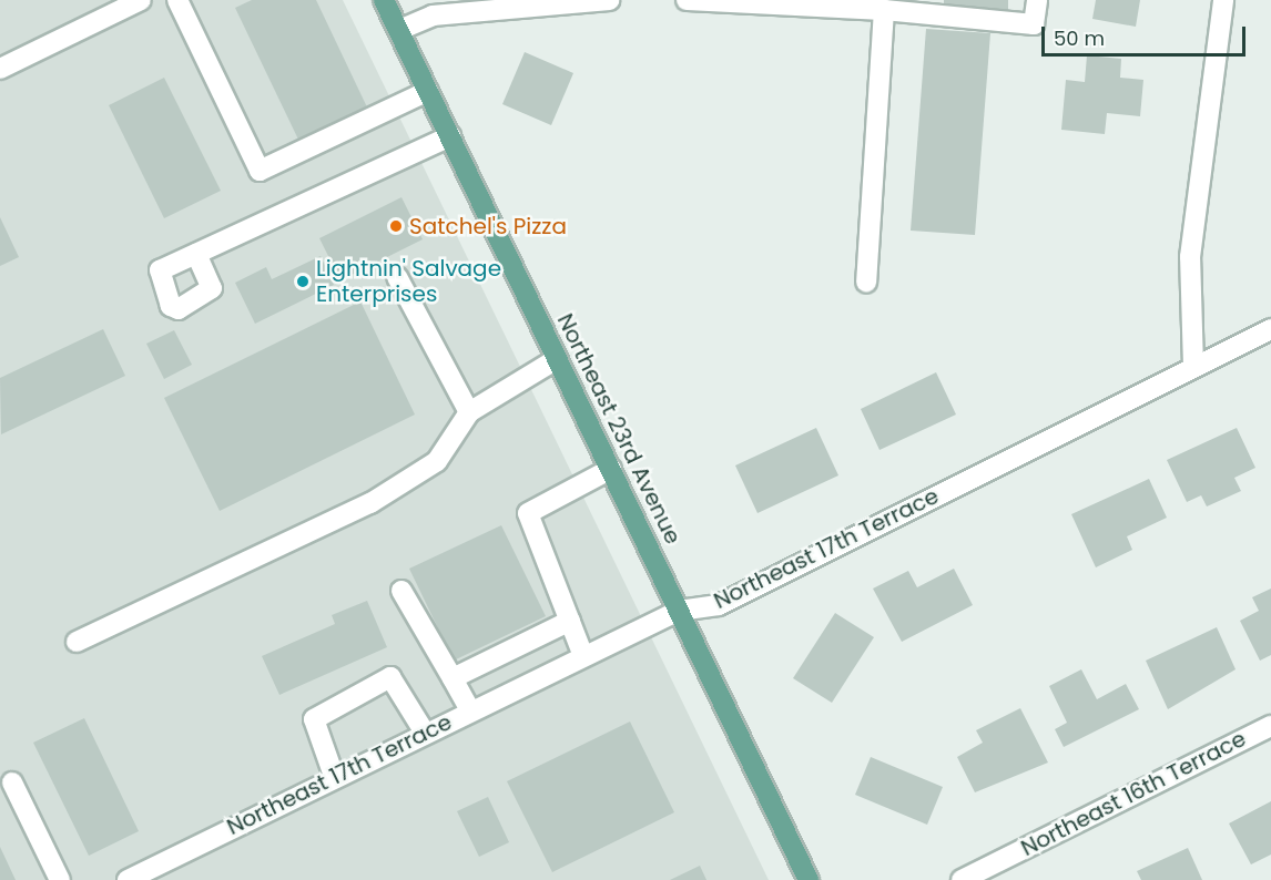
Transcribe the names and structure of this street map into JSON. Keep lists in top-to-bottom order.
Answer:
{
  "streets": {
    "main road": ["Northeast 23rd Avenue"],
    "street": ["Northeast 17th Terrace", "Northeast 16th Terrace"]
  },
  "crossings": [
    ["Northeast 23rd Avenue", "Northeast 17th Terrace"]
  ],
  "places": ["Satchel's Pizza", "Lightnin' Salvage Enterprises"],
  "scale_bar": "50 m"
}
